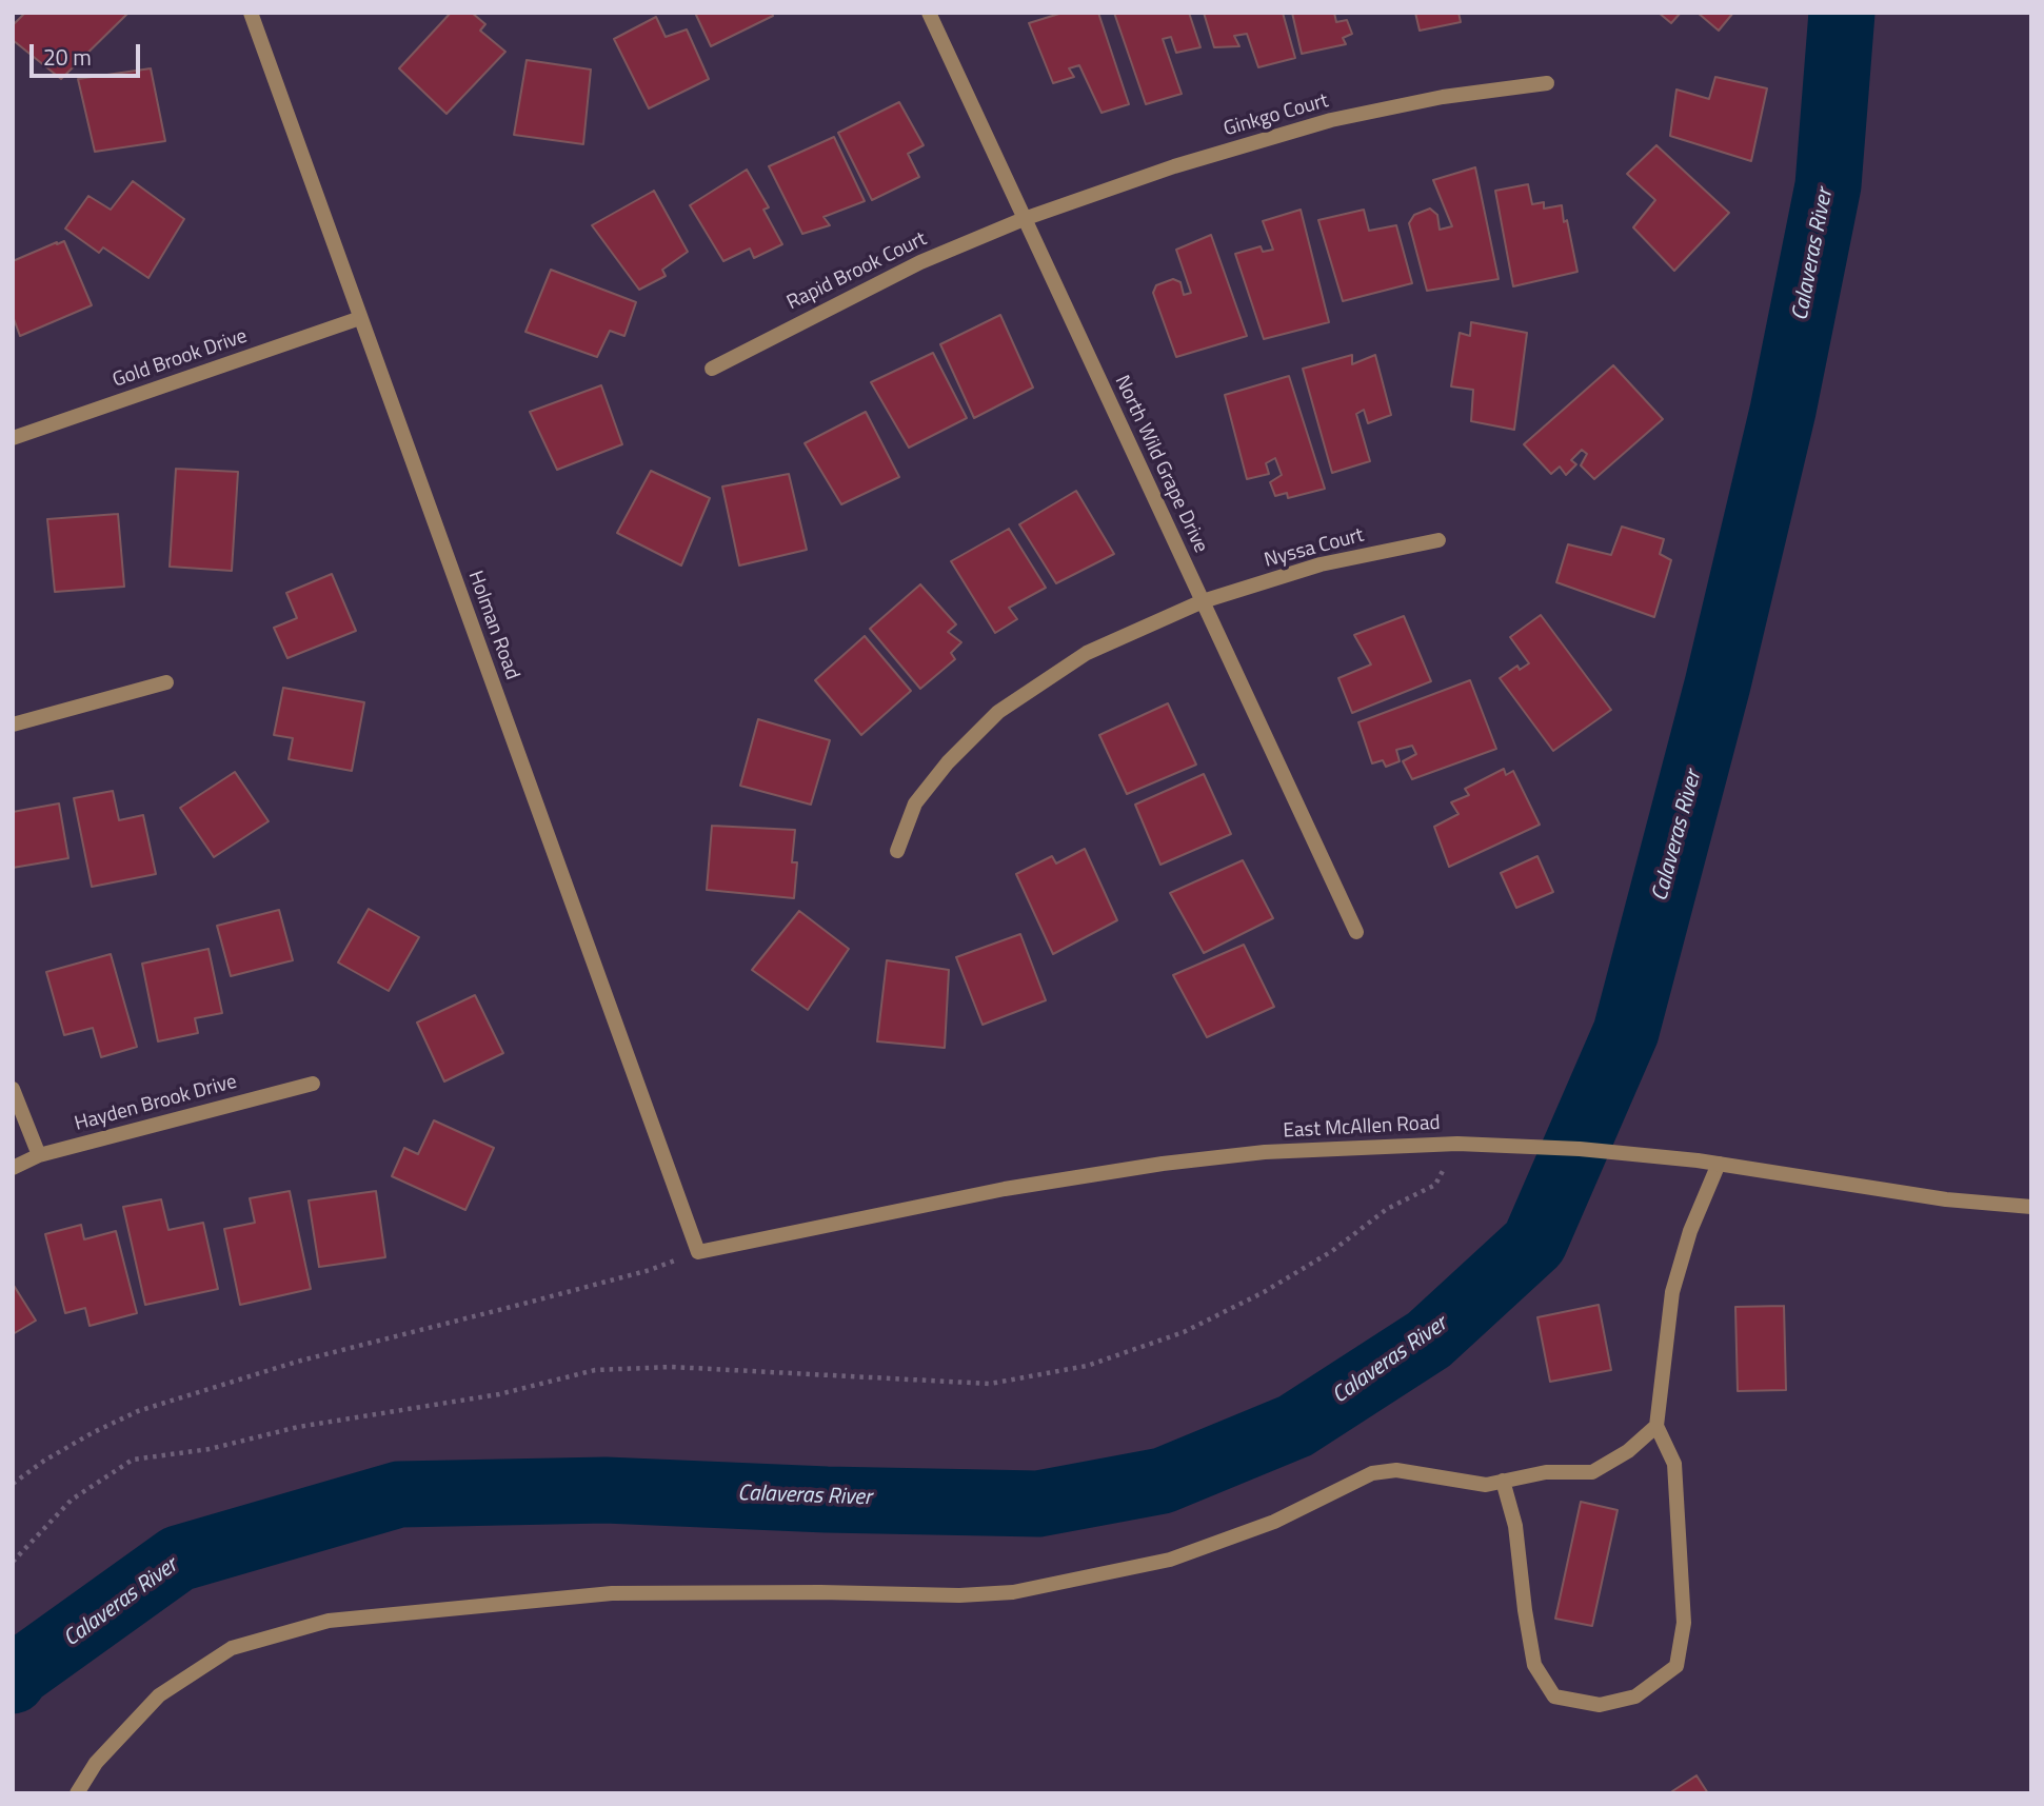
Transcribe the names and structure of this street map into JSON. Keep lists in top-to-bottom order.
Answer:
{
  "streets": {
    "street": [
      "Ginkgo Court",
      "Rapid Brook Court",
      "Gold Brook Drive",
      "North Wild Grape Drive",
      "Nyssa Court",
      "Holman Road",
      "Hayden Brook Drive",
      "East McAllen Road"
    ]
  },
  "crossings": [
    ["Ginkgo Court", "Rapid Brook Court"],
    ["Ginkgo Court", "North Wild Grape Drive"],
    ["Rapid Brook Court", "North Wild Grape Drive"],
    ["Gold Brook Drive", "Holman Road"],
    ["North Wild Grape Drive", "Nyssa Court"],
    ["Holman Road", "East McAllen Road"]
  ],
  "water": ["Calaveras River"],
  "scale_bar": "20 m"
}
